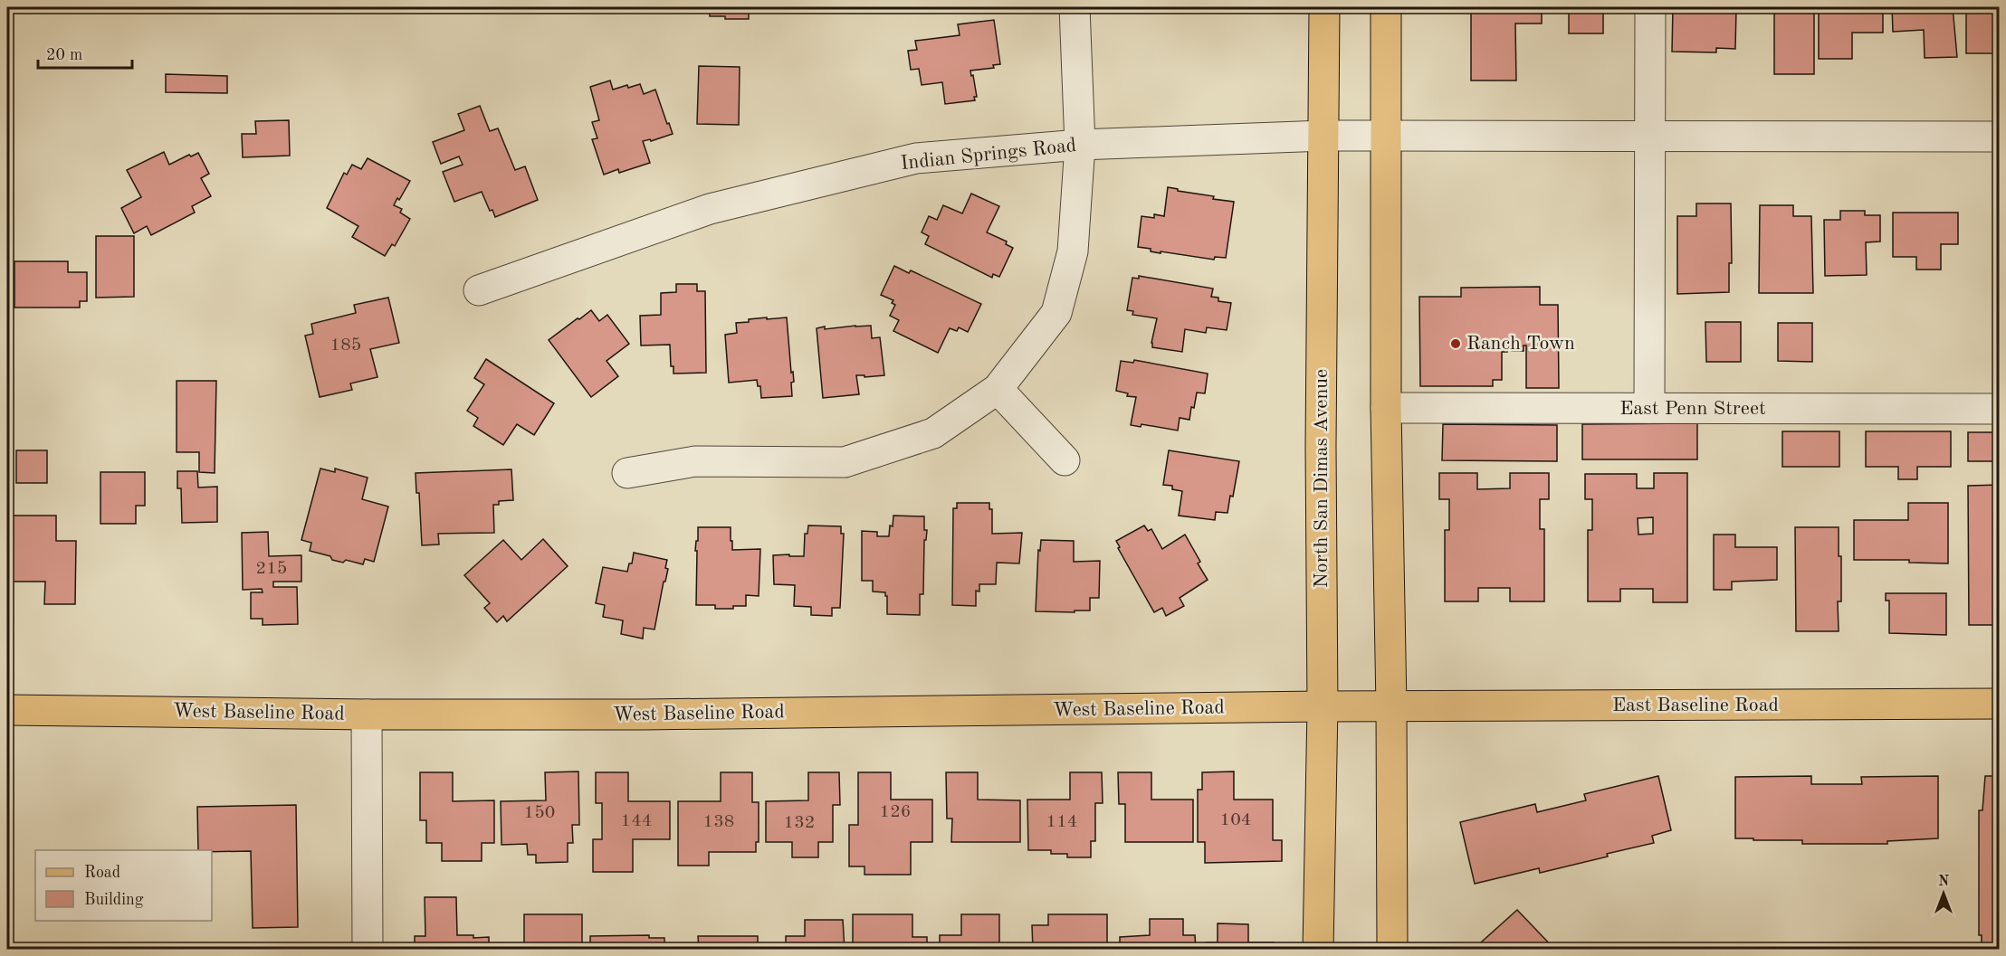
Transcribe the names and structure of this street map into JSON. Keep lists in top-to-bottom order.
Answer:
{
  "streets": {
    "main road": ["North San Dimas Avenue", "East Baseline Road", "West Baseline Road"],
    "street": ["Indian Springs Road", "East Penn Street"]
  },
  "crossings": [
    ["Indian Springs Road", "North San Dimas Avenue"],
    ["North San Dimas Avenue", "West Baseline Road"],
    ["East Baseline Road", "West Baseline Road"]
  ],
  "places": ["Ranch Town"],
  "house_numbers": [
    "185",
    "215",
    "126",
    "150",
    "104",
    "144",
    "138",
    "114",
    "132"
  ],
  "legend": ["Road", "Building"],
  "scale_bar": "20 m",
  "north": "top"
}
